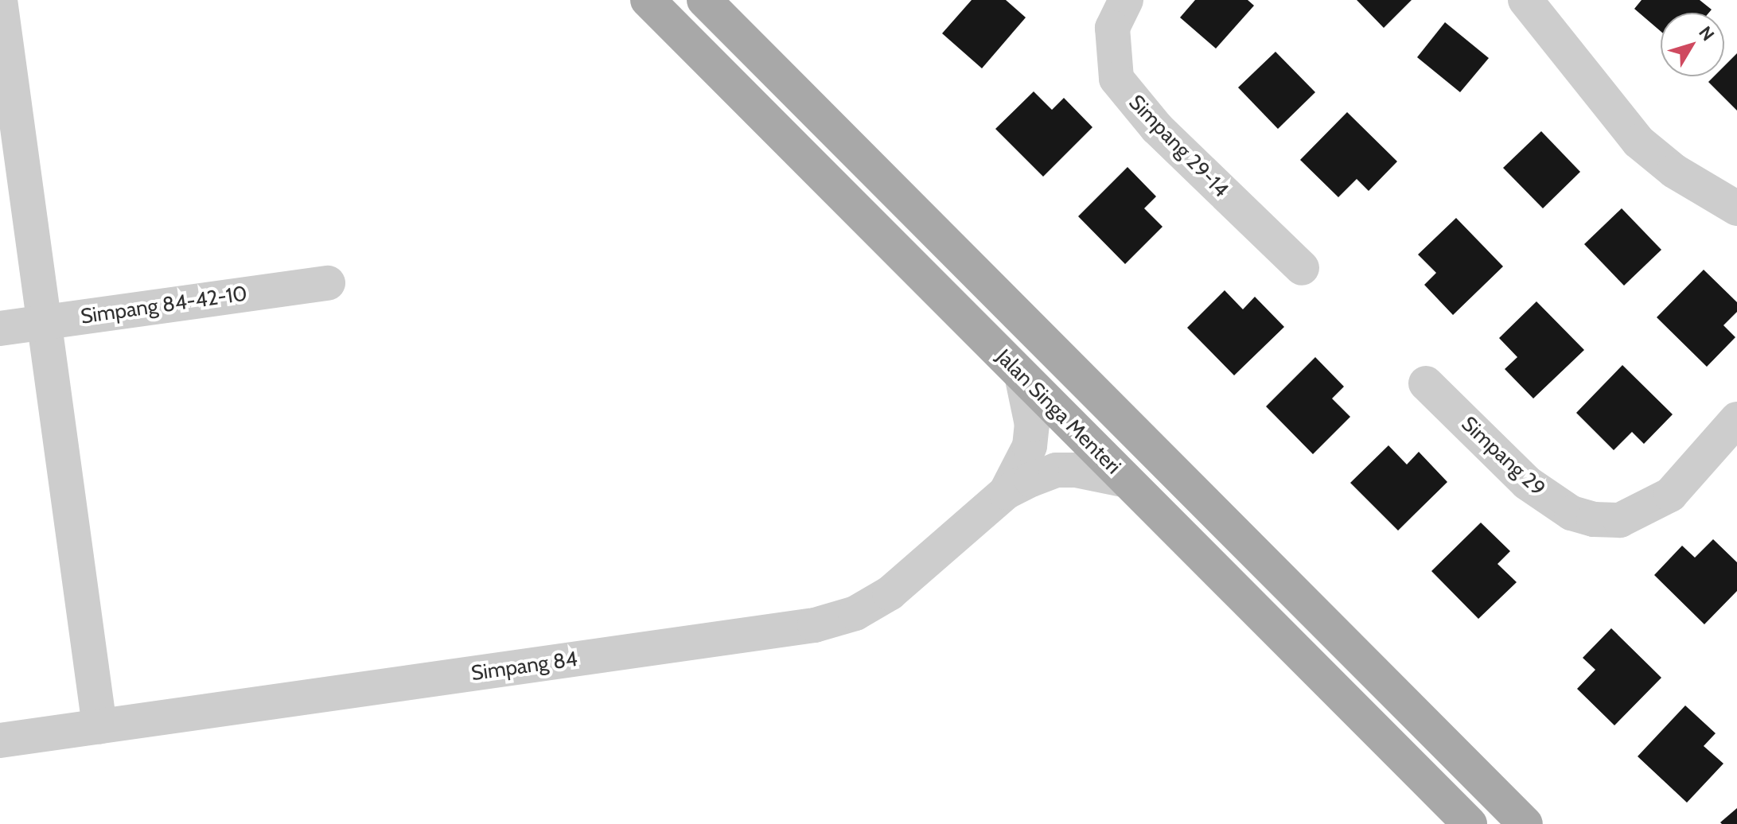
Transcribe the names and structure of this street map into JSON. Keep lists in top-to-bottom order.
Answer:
{
  "streets": {
    "main road": ["Jalan Singa Menteri"],
    "street": [
      "Simpang 29-14",
      "Simpang 84-42-10",
      "Simpang 29",
      "Simpang 84"
    ]
  },
  "north": "top right"
}
